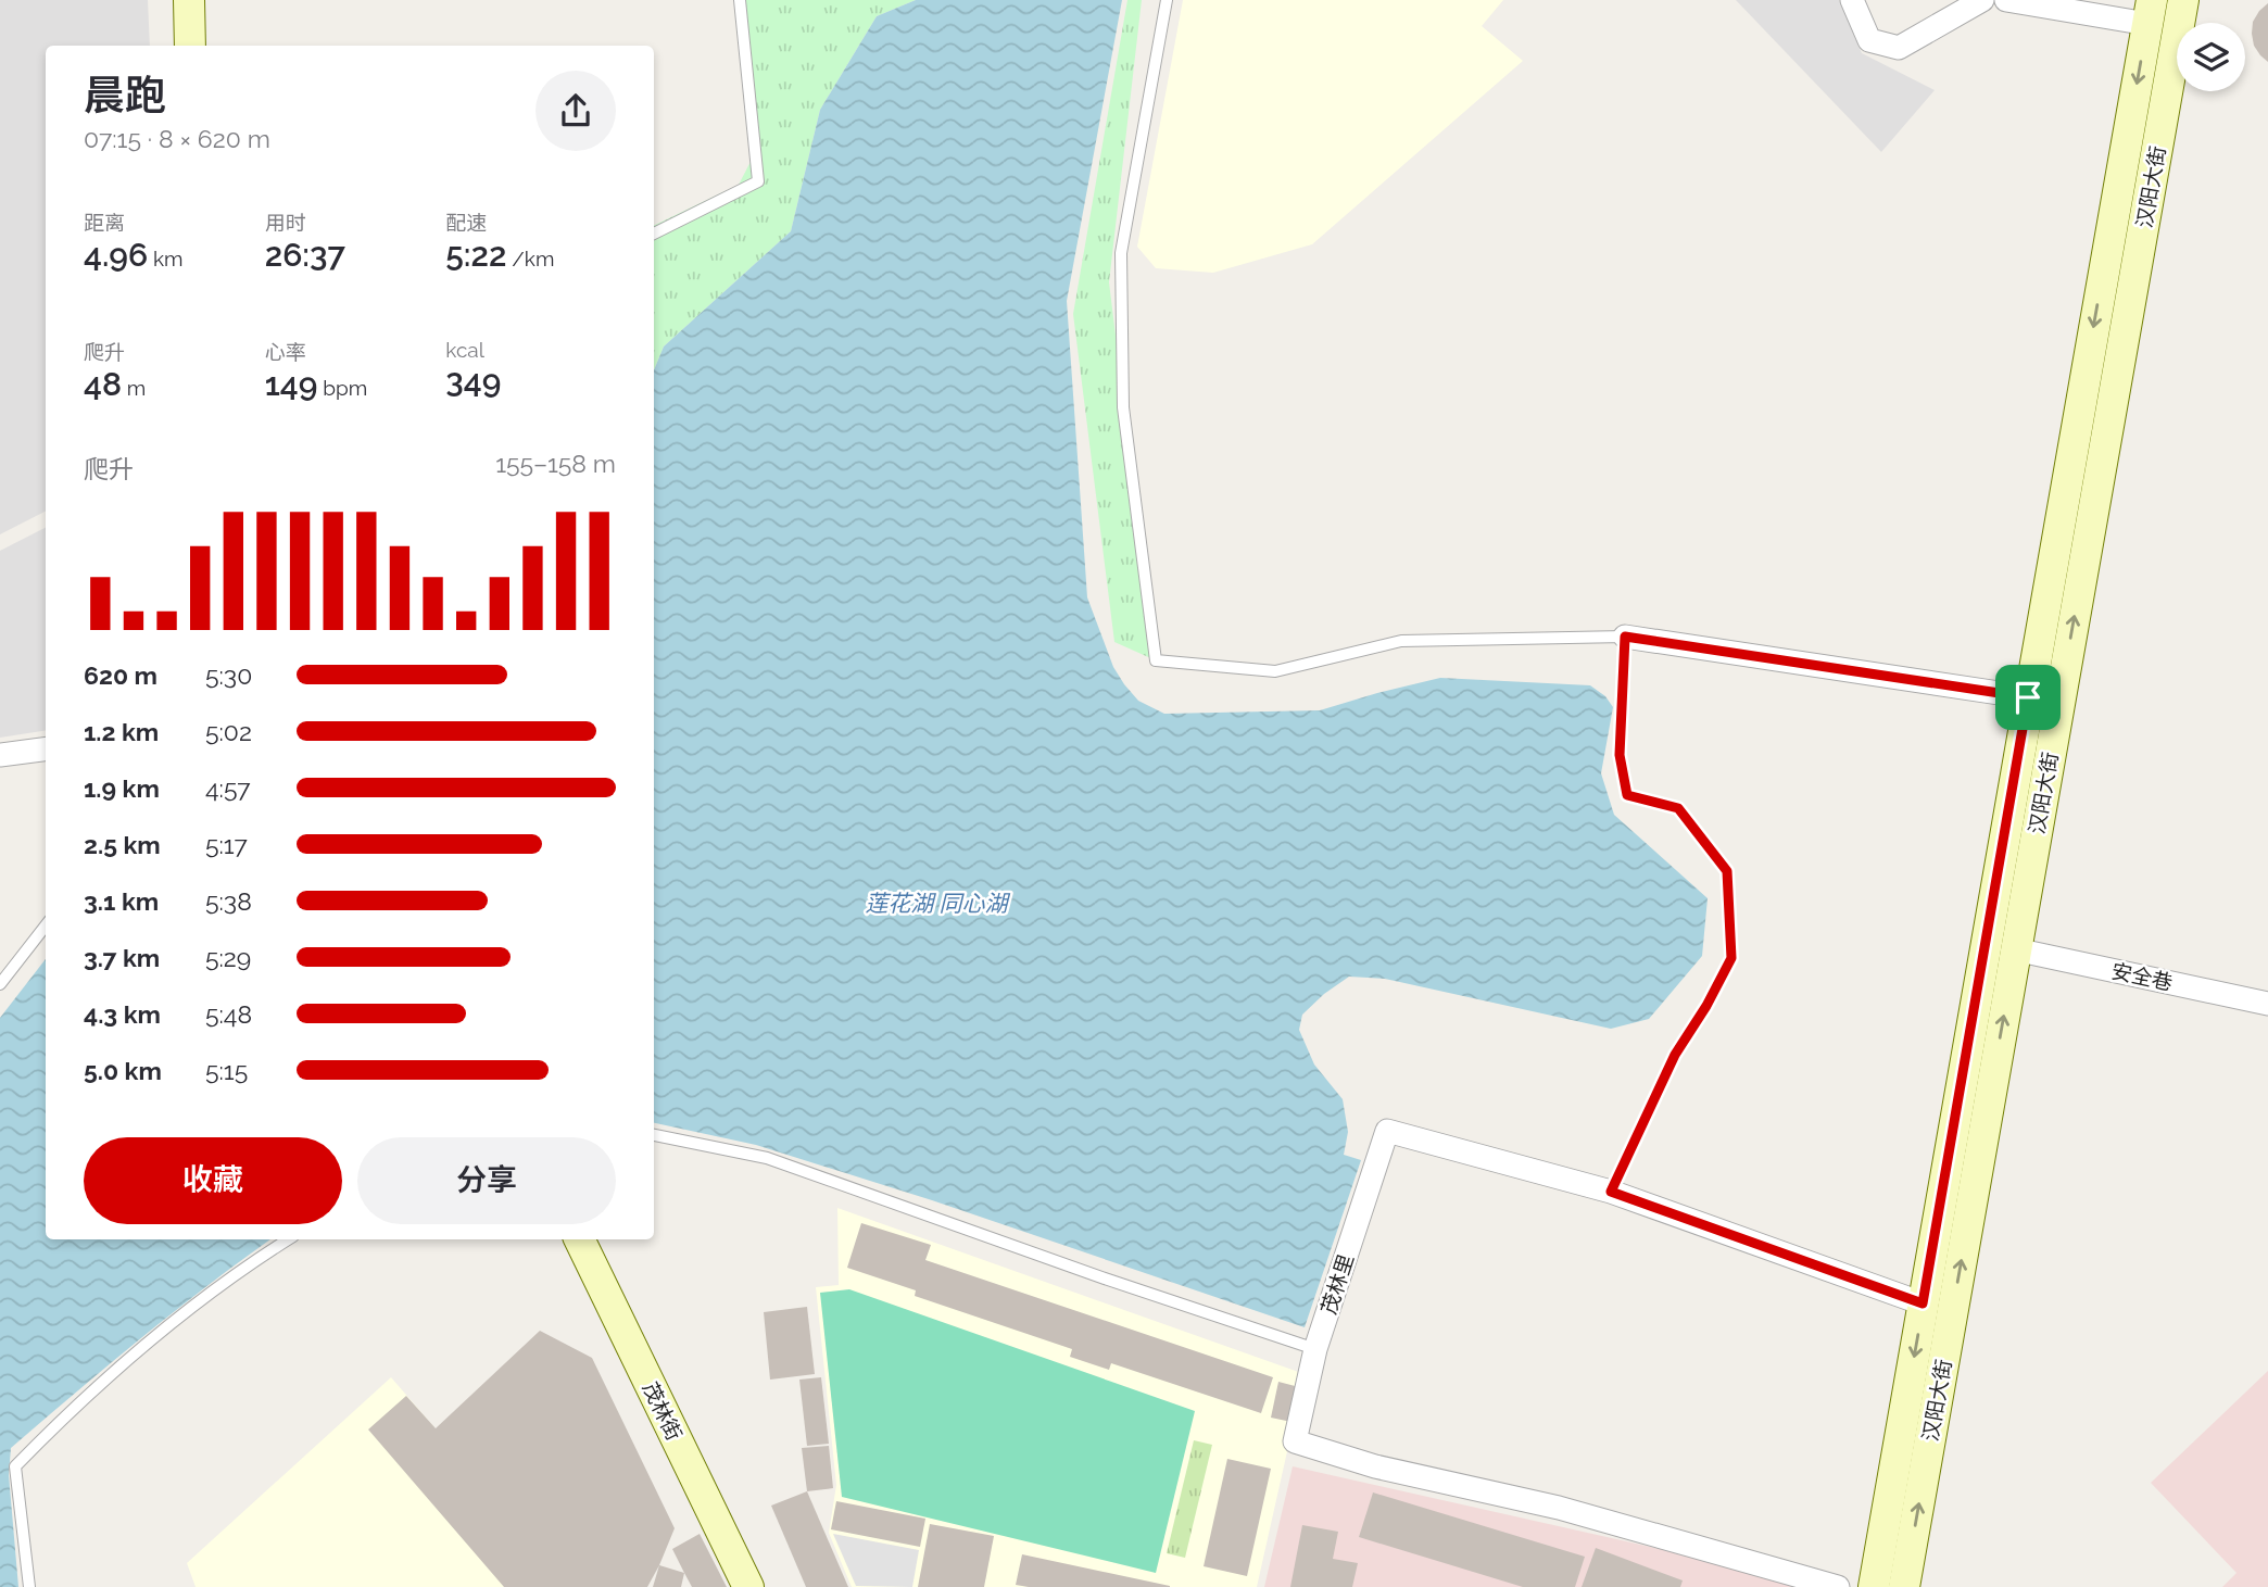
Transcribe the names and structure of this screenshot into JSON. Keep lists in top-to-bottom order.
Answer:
{
  "streets": {
    "street": [
      "汉阳大街",
      "安全巷",
      "茂林里",
      "茂林街"
    ]
  },
  "crossings": [
    ["汉阳大街", "安全巷"],
    ["汉阳大街", "茂林里"]
  ],
  "water": ["莲花湖 同心湖"],
  "page": {
    "heading": ["晨跑", "07:15 · 8 × 620 m"],
    "stats": [
      ["距离", "4.96 km"],
      ["用时", "26:37"],
      ["配速", "5:22 /km"],
      ["爬升", "48 m"],
      ["心率", "149 bpm"],
      ["kcal", "349"]
    ],
    "chart": ["爬升", "155–158 m"],
    "list": [
      {
        "name": "620 m",
        "note": "5:30"
      },
      {
        "name": "1.2 km",
        "note": "5:02"
      },
      {
        "name": "1.9 km",
        "note": "4:57"
      },
      {
        "name": "2.5 km",
        "note": "5:17"
      },
      {
        "name": "3.1 km",
        "note": "5:38"
      },
      {
        "name": "3.7 km",
        "note": "5:29"
      },
      {
        "name": "4.3 km",
        "note": "5:48"
      },
      {
        "name": "5.0 km",
        "note": "5:15"
      }
    ],
    "buttons": ["收藏", "分享"]
  }
}
